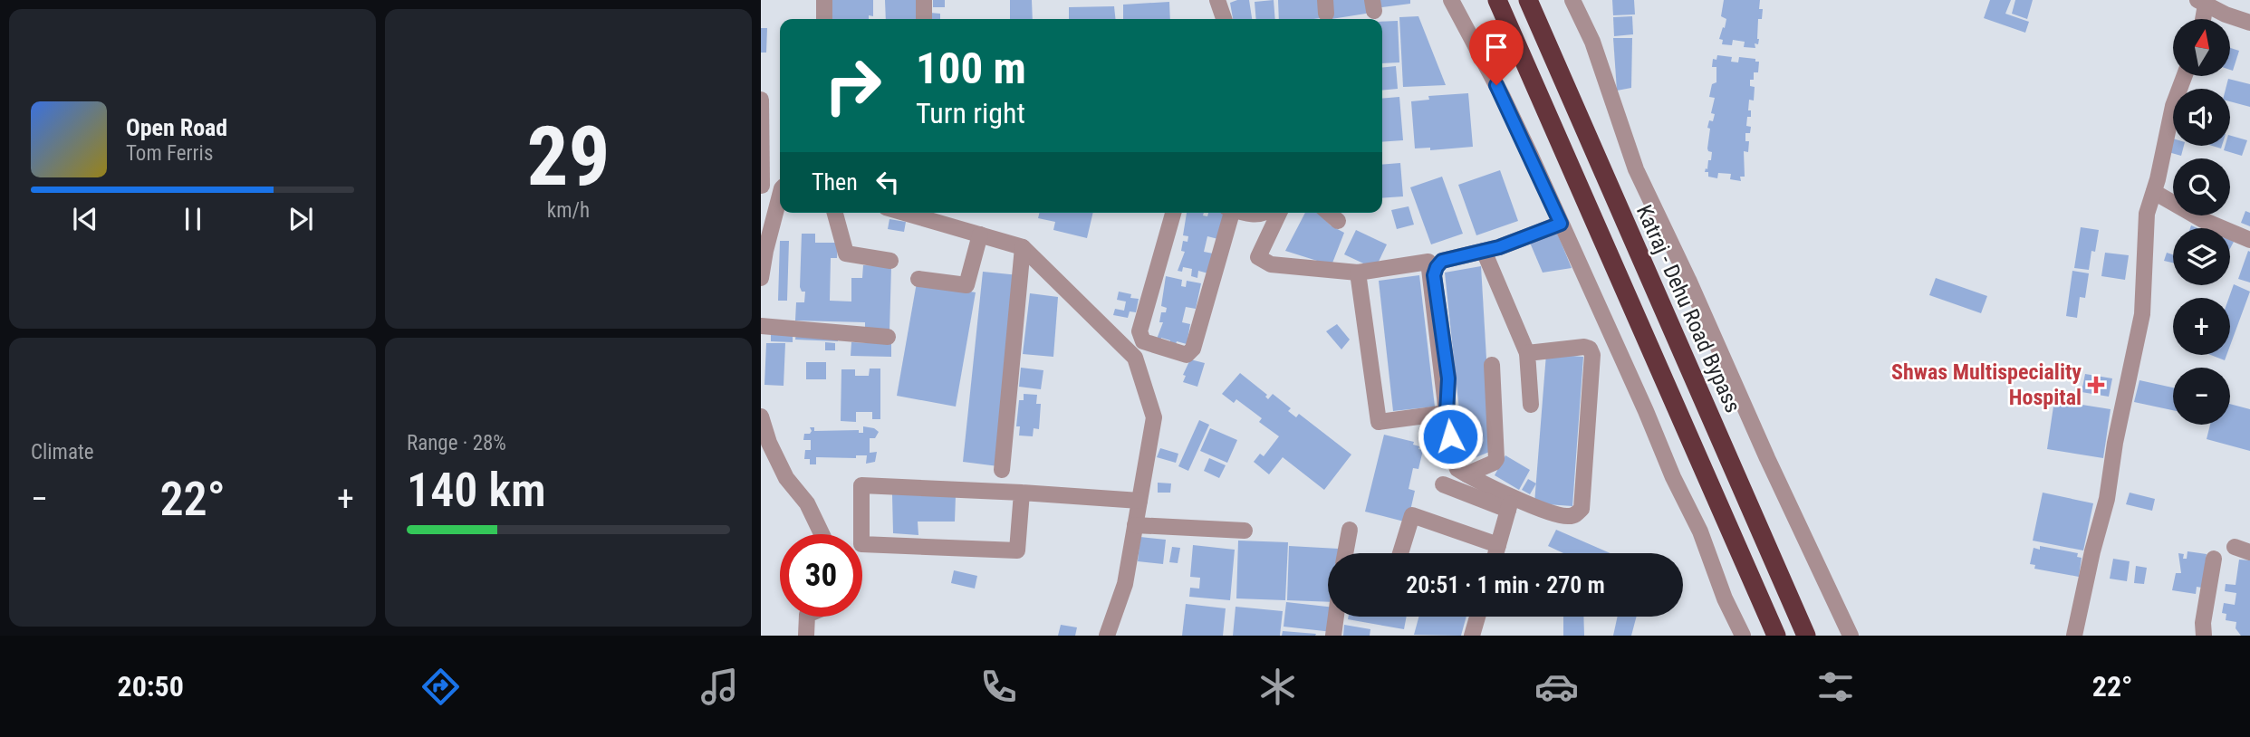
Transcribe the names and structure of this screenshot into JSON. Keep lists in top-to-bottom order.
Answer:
{
  "streets": {
    "highway": ["Katraj - Dehu Road Bypass"]
  },
  "places": {
    "health": ["Shwas Multispeciality Hospital"]
  },
  "north": "top",
  "page": {
    "tile": [
      ["29", "km/h"],
      "Climate",
      ["Range · 28%", "140 km"]
    ],
    "map_buttons": ["+", "−"],
    "turn": ["100 m", "Turn right"],
    "song": ["Open Road", "Tom Ferris"],
    "then": "Then",
    "heat": ["−", "22°", "+"],
    "limit": "30",
    "trip": "20:51 · 1 min · 270 m",
    "tabs": ["20:50", "22°"]
  }
}
